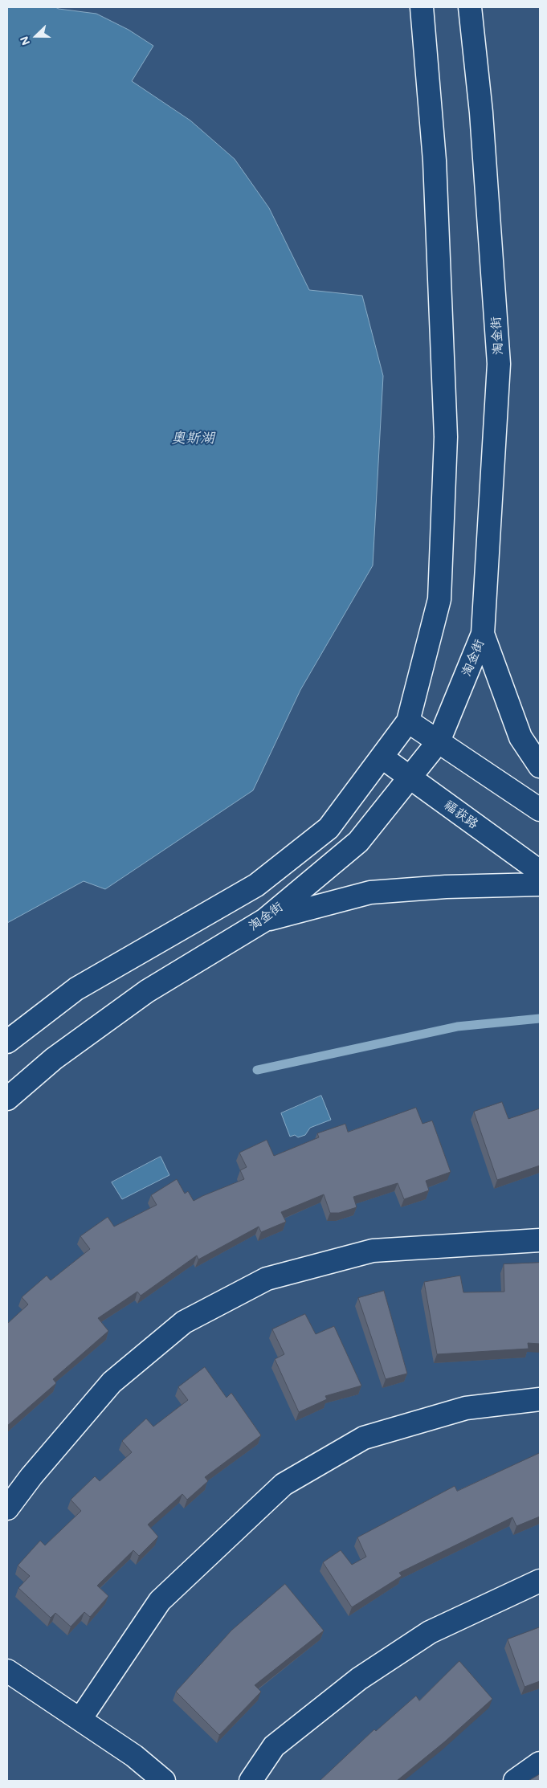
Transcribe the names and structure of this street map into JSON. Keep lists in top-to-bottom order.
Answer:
{
  "streets": {
    "street": ["淘金街", "福获路"]
  },
  "crossings": [
    ["淘金街", "福获路"]
  ],
  "water": ["奥斯湖"],
  "north": "left"
}
